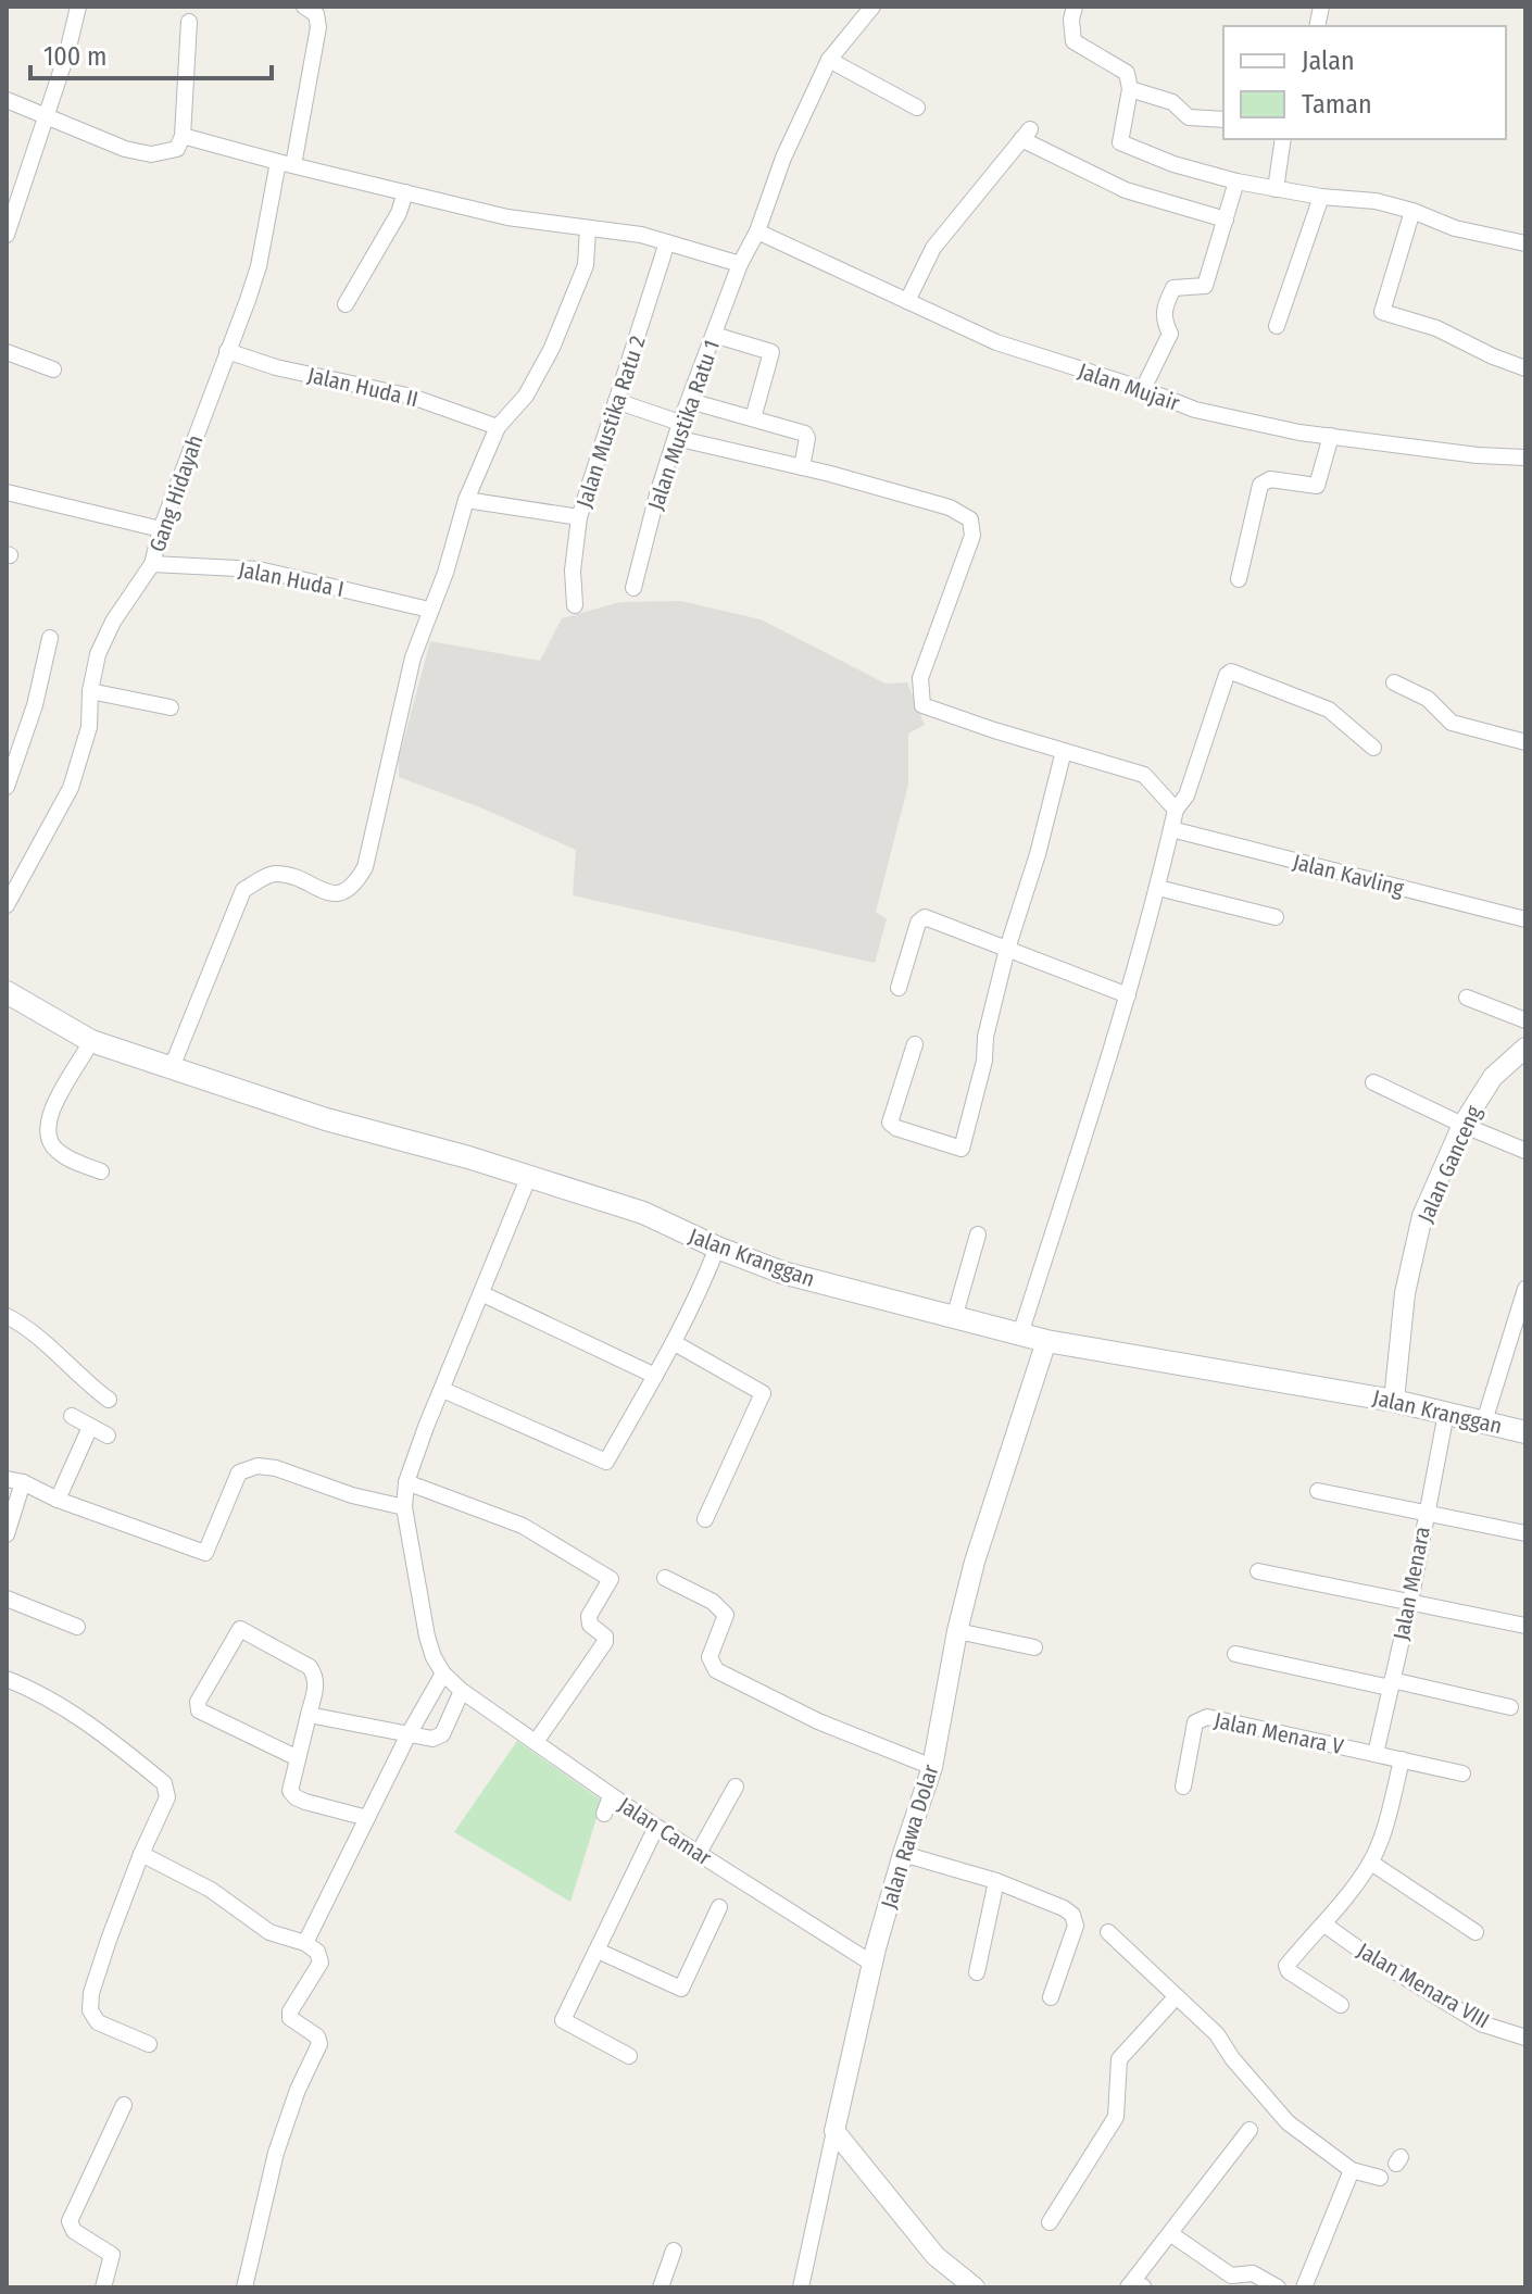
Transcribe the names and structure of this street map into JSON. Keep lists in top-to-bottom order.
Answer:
{
  "streets": {
    "main road": ["Jalan Kranggan"],
    "street": [
      "Jalan Huda II",
      "Jalan Mujair",
      "Jalan Mustika Ratu 2",
      "Jalan Mustika Ratu 1",
      "Gang Hidayah",
      "Jalan Huda I",
      "Jalan Kavling",
      "Jalan Ganceng",
      "Jalan Menara",
      "Jalan Menara V",
      "Jalan Camar",
      "Jalan Rawa Dolar",
      "Jalan Menara VIII"
    ]
  },
  "crossings": [
    ["Jalan Huda II", "Gang Hidayah"],
    ["Jalan Mujair", "Jalan Mustika Ratu 1"],
    ["Gang Hidayah", "Jalan Huda I"],
    ["Jalan Ganceng", "Jalan Kranggan"],
    ["Jalan Kranggan", "Jalan Menara"],
    ["Jalan Kranggan", "Jalan Camar"],
    ["Jalan Kranggan", "Jalan Rawa Dolar"],
    ["Jalan Menara", "Jalan Menara V"],
    ["Jalan Camar", "Jalan Rawa Dolar"]
  ],
  "legend": ["Jalan", "Taman"],
  "scale_bar": "100 m"
}
